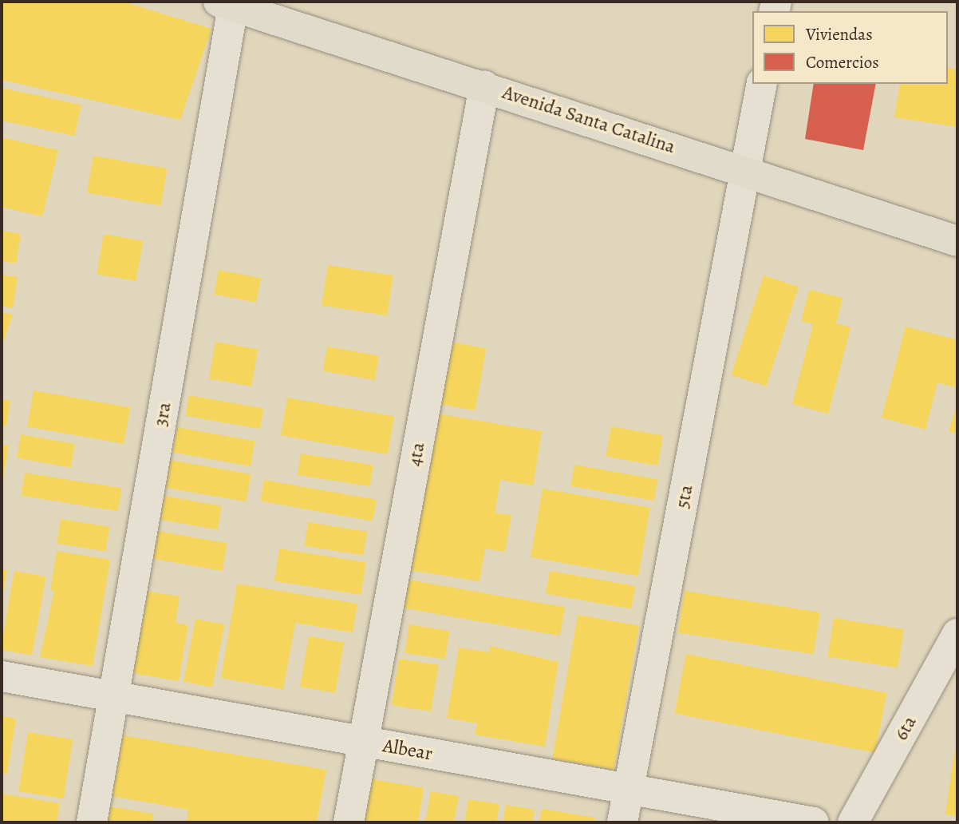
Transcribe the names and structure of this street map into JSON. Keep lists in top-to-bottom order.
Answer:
{
  "streets": {
    "main road": ["Avenida Santa Catalina"],
    "street": [
      "3ra",
      "4ta",
      "5ta",
      "6ta",
      "Albear"
    ]
  },
  "crossings": [
    ["Avenida Santa Catalina", "3ra"],
    ["Avenida Santa Catalina", "4ta"],
    ["Avenida Santa Catalina", "5ta"],
    ["3ra", "Albear"],
    ["4ta", "Albear"],
    ["5ta", "Albear"]
  ],
  "legend": ["Viviendas", "Comercios"]
}
